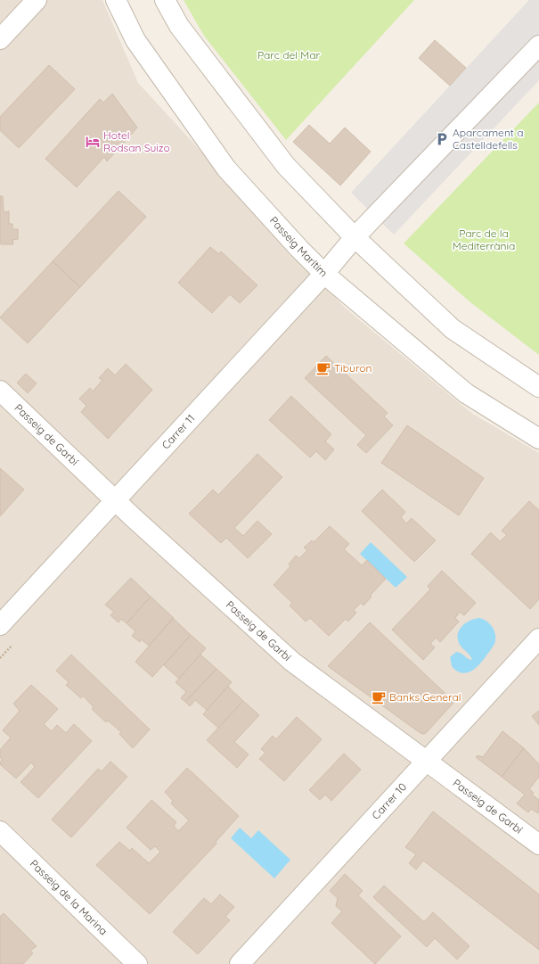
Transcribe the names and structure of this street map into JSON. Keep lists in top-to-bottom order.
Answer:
{
  "streets": {
    "street": [
      "Passeig Marítim",
      "Carrer 11",
      "Passeig de Garbí",
      "Carrer 10",
      "Passeig de la Marina"
    ]
  },
  "crossings": [
    ["Passeig Marítim", "Carrer 11"],
    ["Carrer 11", "Passeig de Garbí"],
    ["Passeig de Garbí", "Carrer 10"]
  ],
  "parks": ["Parc del Mar", "Parc de la Mediterrània"],
  "places": {
    "parking": ["Aparcament a Castelldefells"],
    "hotel": ["Hotel Rodsan Suizo"],
    "cafe": ["Tiburon", "Banks General"]
  }
}
